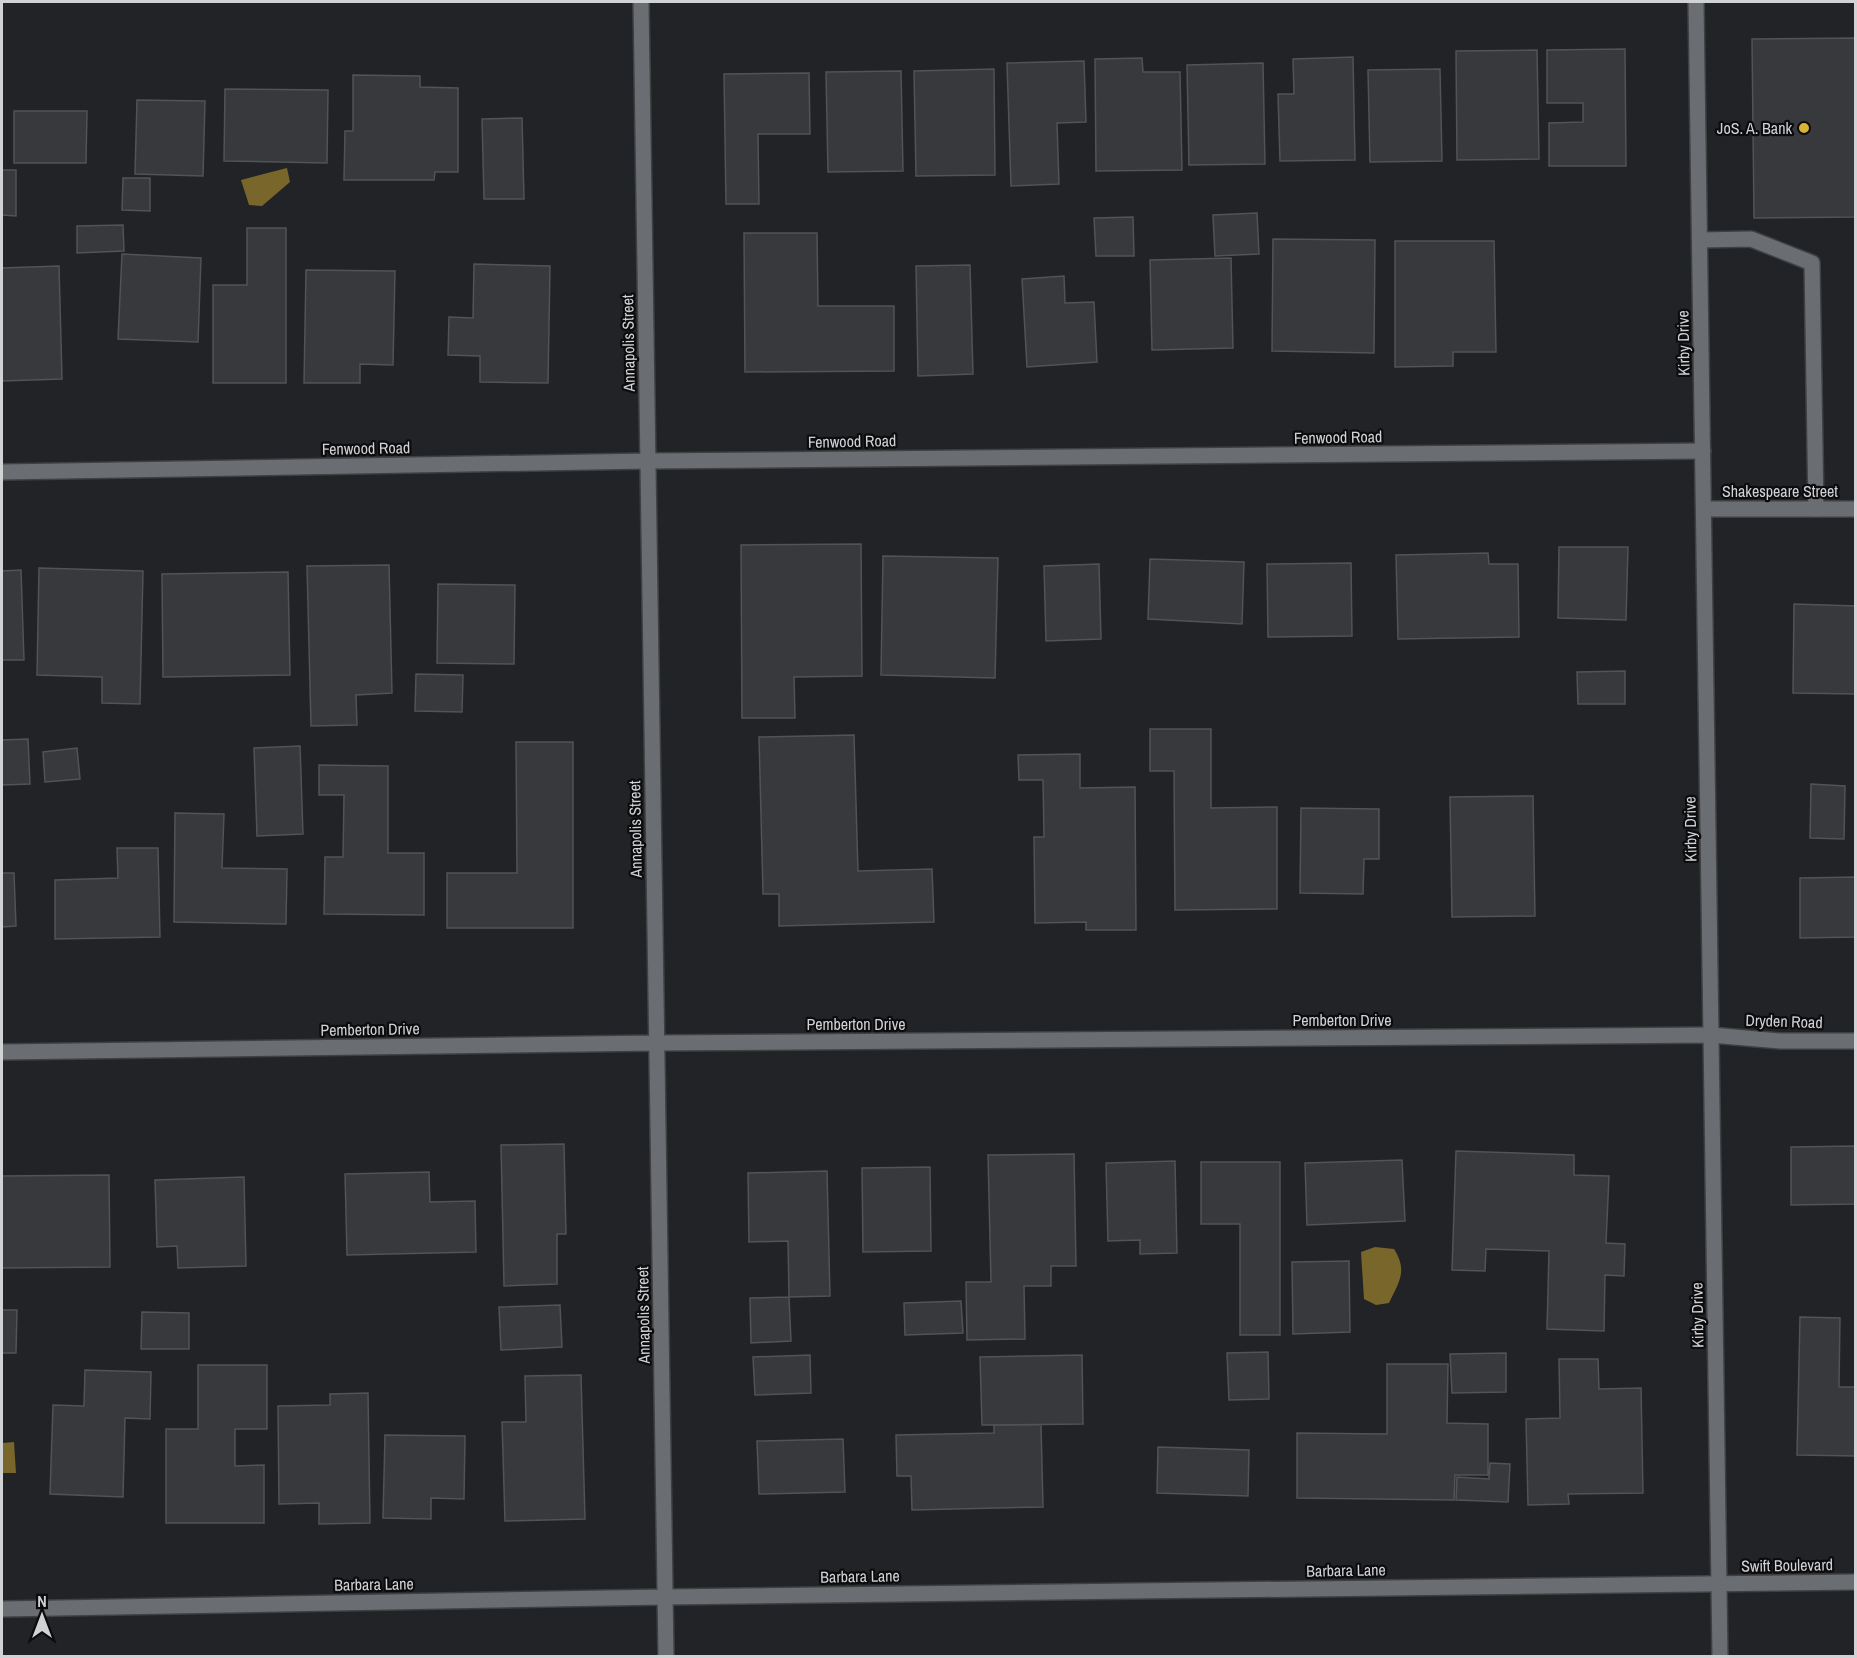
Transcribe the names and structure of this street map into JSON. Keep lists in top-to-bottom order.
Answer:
{
  "streets": {
    "street": [
      "Annapolis Street",
      "Kirby Drive",
      "Fenwood Road",
      "Shakespeare Street",
      "Pemberton Drive",
      "Dryden Road",
      "Swift Boulevard",
      "Barbara Lane"
    ]
  },
  "crossings": [
    ["Annapolis Street", "Fenwood Road"],
    ["Annapolis Street", "Pemberton Drive"],
    ["Annapolis Street", "Barbara Lane"],
    ["Kirby Drive", "Fenwood Road"],
    ["Kirby Drive", "Shakespeare Street"],
    ["Kirby Drive", "Pemberton Drive"],
    ["Kirby Drive", "Dryden Road"],
    ["Kirby Drive", "Swift Boulevard"],
    ["Kirby Drive", "Barbara Lane"],
    ["Pemberton Drive", "Dryden Road"],
    ["Swift Boulevard", "Barbara Lane"]
  ],
  "places": ["JoS. A. Bank"],
  "north": "top"
}
